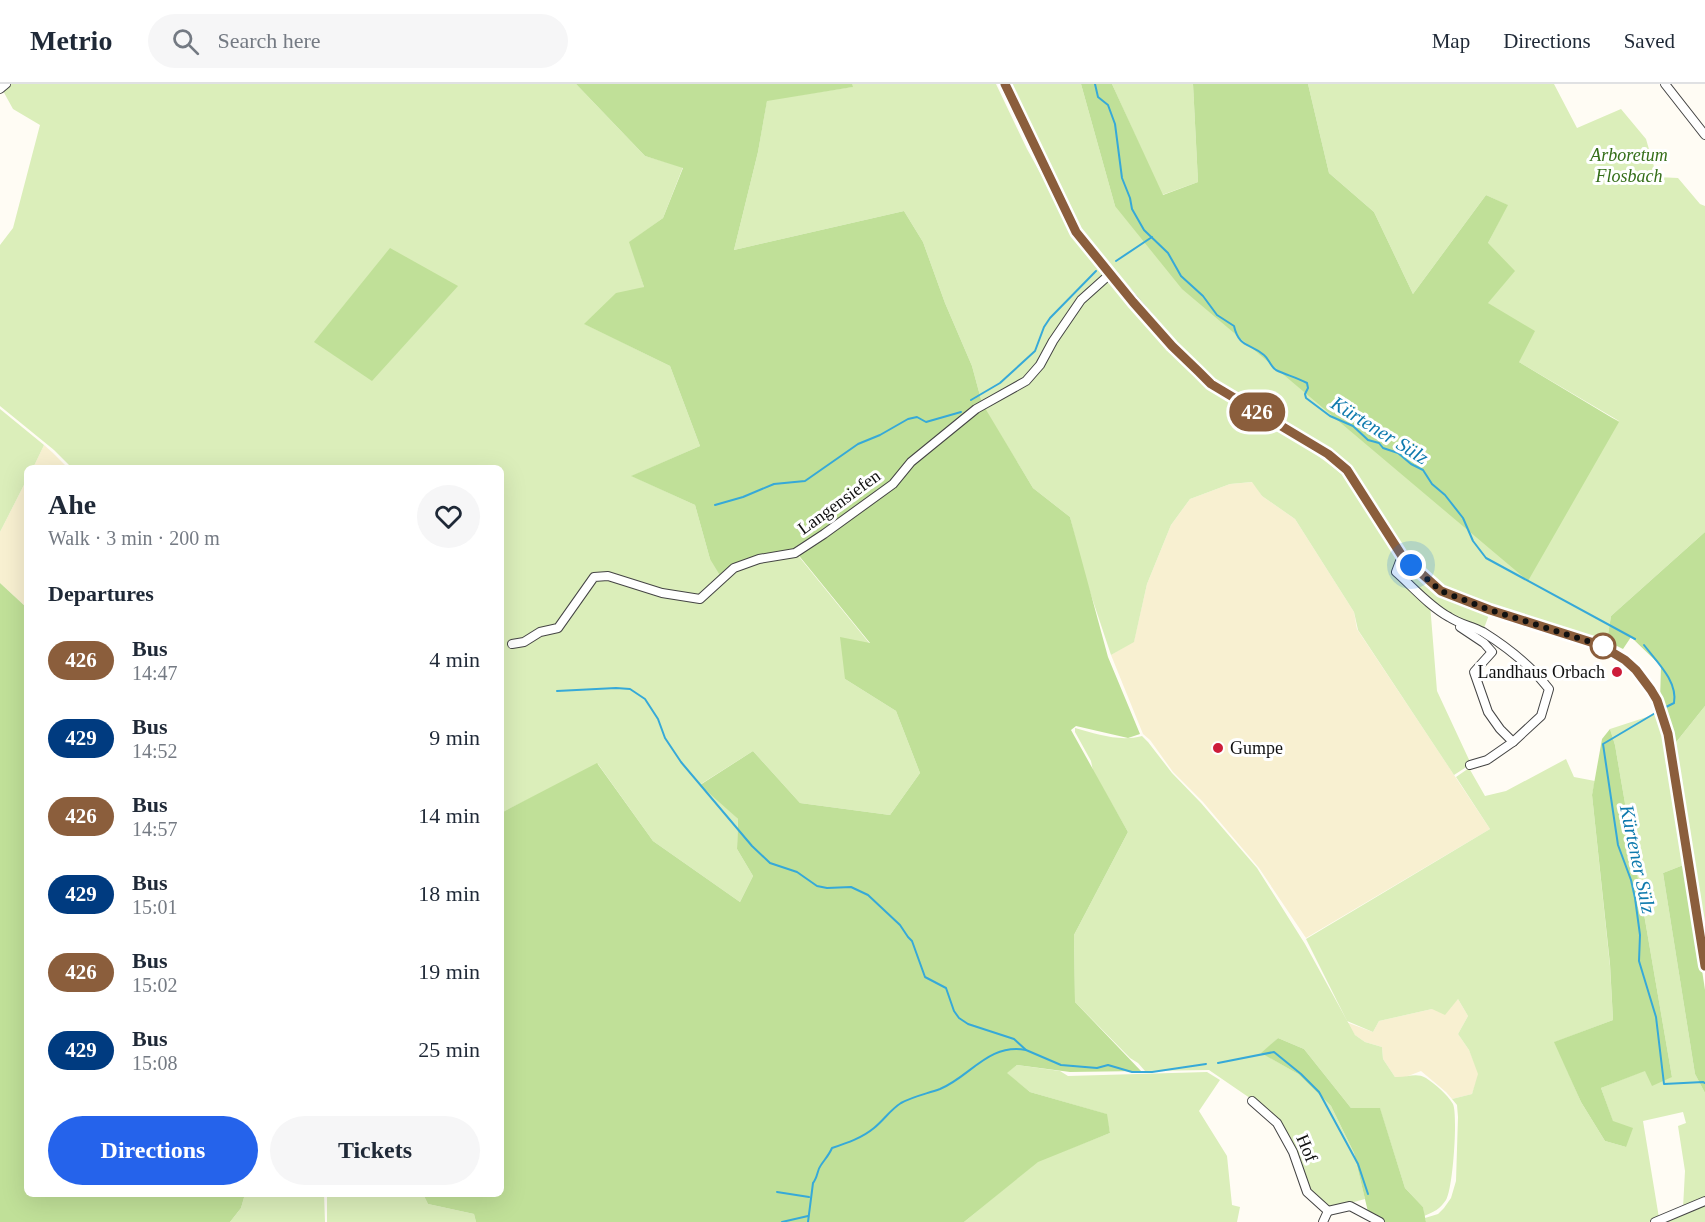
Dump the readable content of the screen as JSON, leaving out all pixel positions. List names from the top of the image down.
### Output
{
  "streets": {
    "street": ["Langensiefen", "Hof"]
  },
  "water": ["Kürtener Sülz"],
  "parks": ["Arboretum Flosbach"],
  "places": ["Landhaus Orbach", "Gumpe"],
  "lines": ["bus line 426"],
  "page": {
    "header": "Metrio",
    "search": "Search here",
    "nav": ["Map", "Directions", "Saved"],
    "on_map": "426",
    "heading": [
      ["Ahe", "Walk · 3 min · 200 m"],
      "Departures"
    ],
    "list": [
      {
        "mark": "426",
        "name": "Bus",
        "note": "14:47",
        "value": "4 min"
      },
      {
        "mark": "429",
        "name": "Bus",
        "note": "14:52",
        "value": "9 min"
      },
      {
        "mark": "426",
        "name": "Bus",
        "note": "14:57",
        "value": "14 min"
      },
      {
        "mark": "429",
        "name": "Bus",
        "note": "15:01",
        "value": "18 min"
      },
      {
        "mark": "426",
        "name": "Bus",
        "note": "15:02",
        "value": "19 min"
      },
      {
        "mark": "429",
        "name": "Bus",
        "note": "15:08",
        "value": "25 min"
      }
    ],
    "buttons": ["Directions", "Tickets"]
  }
}
